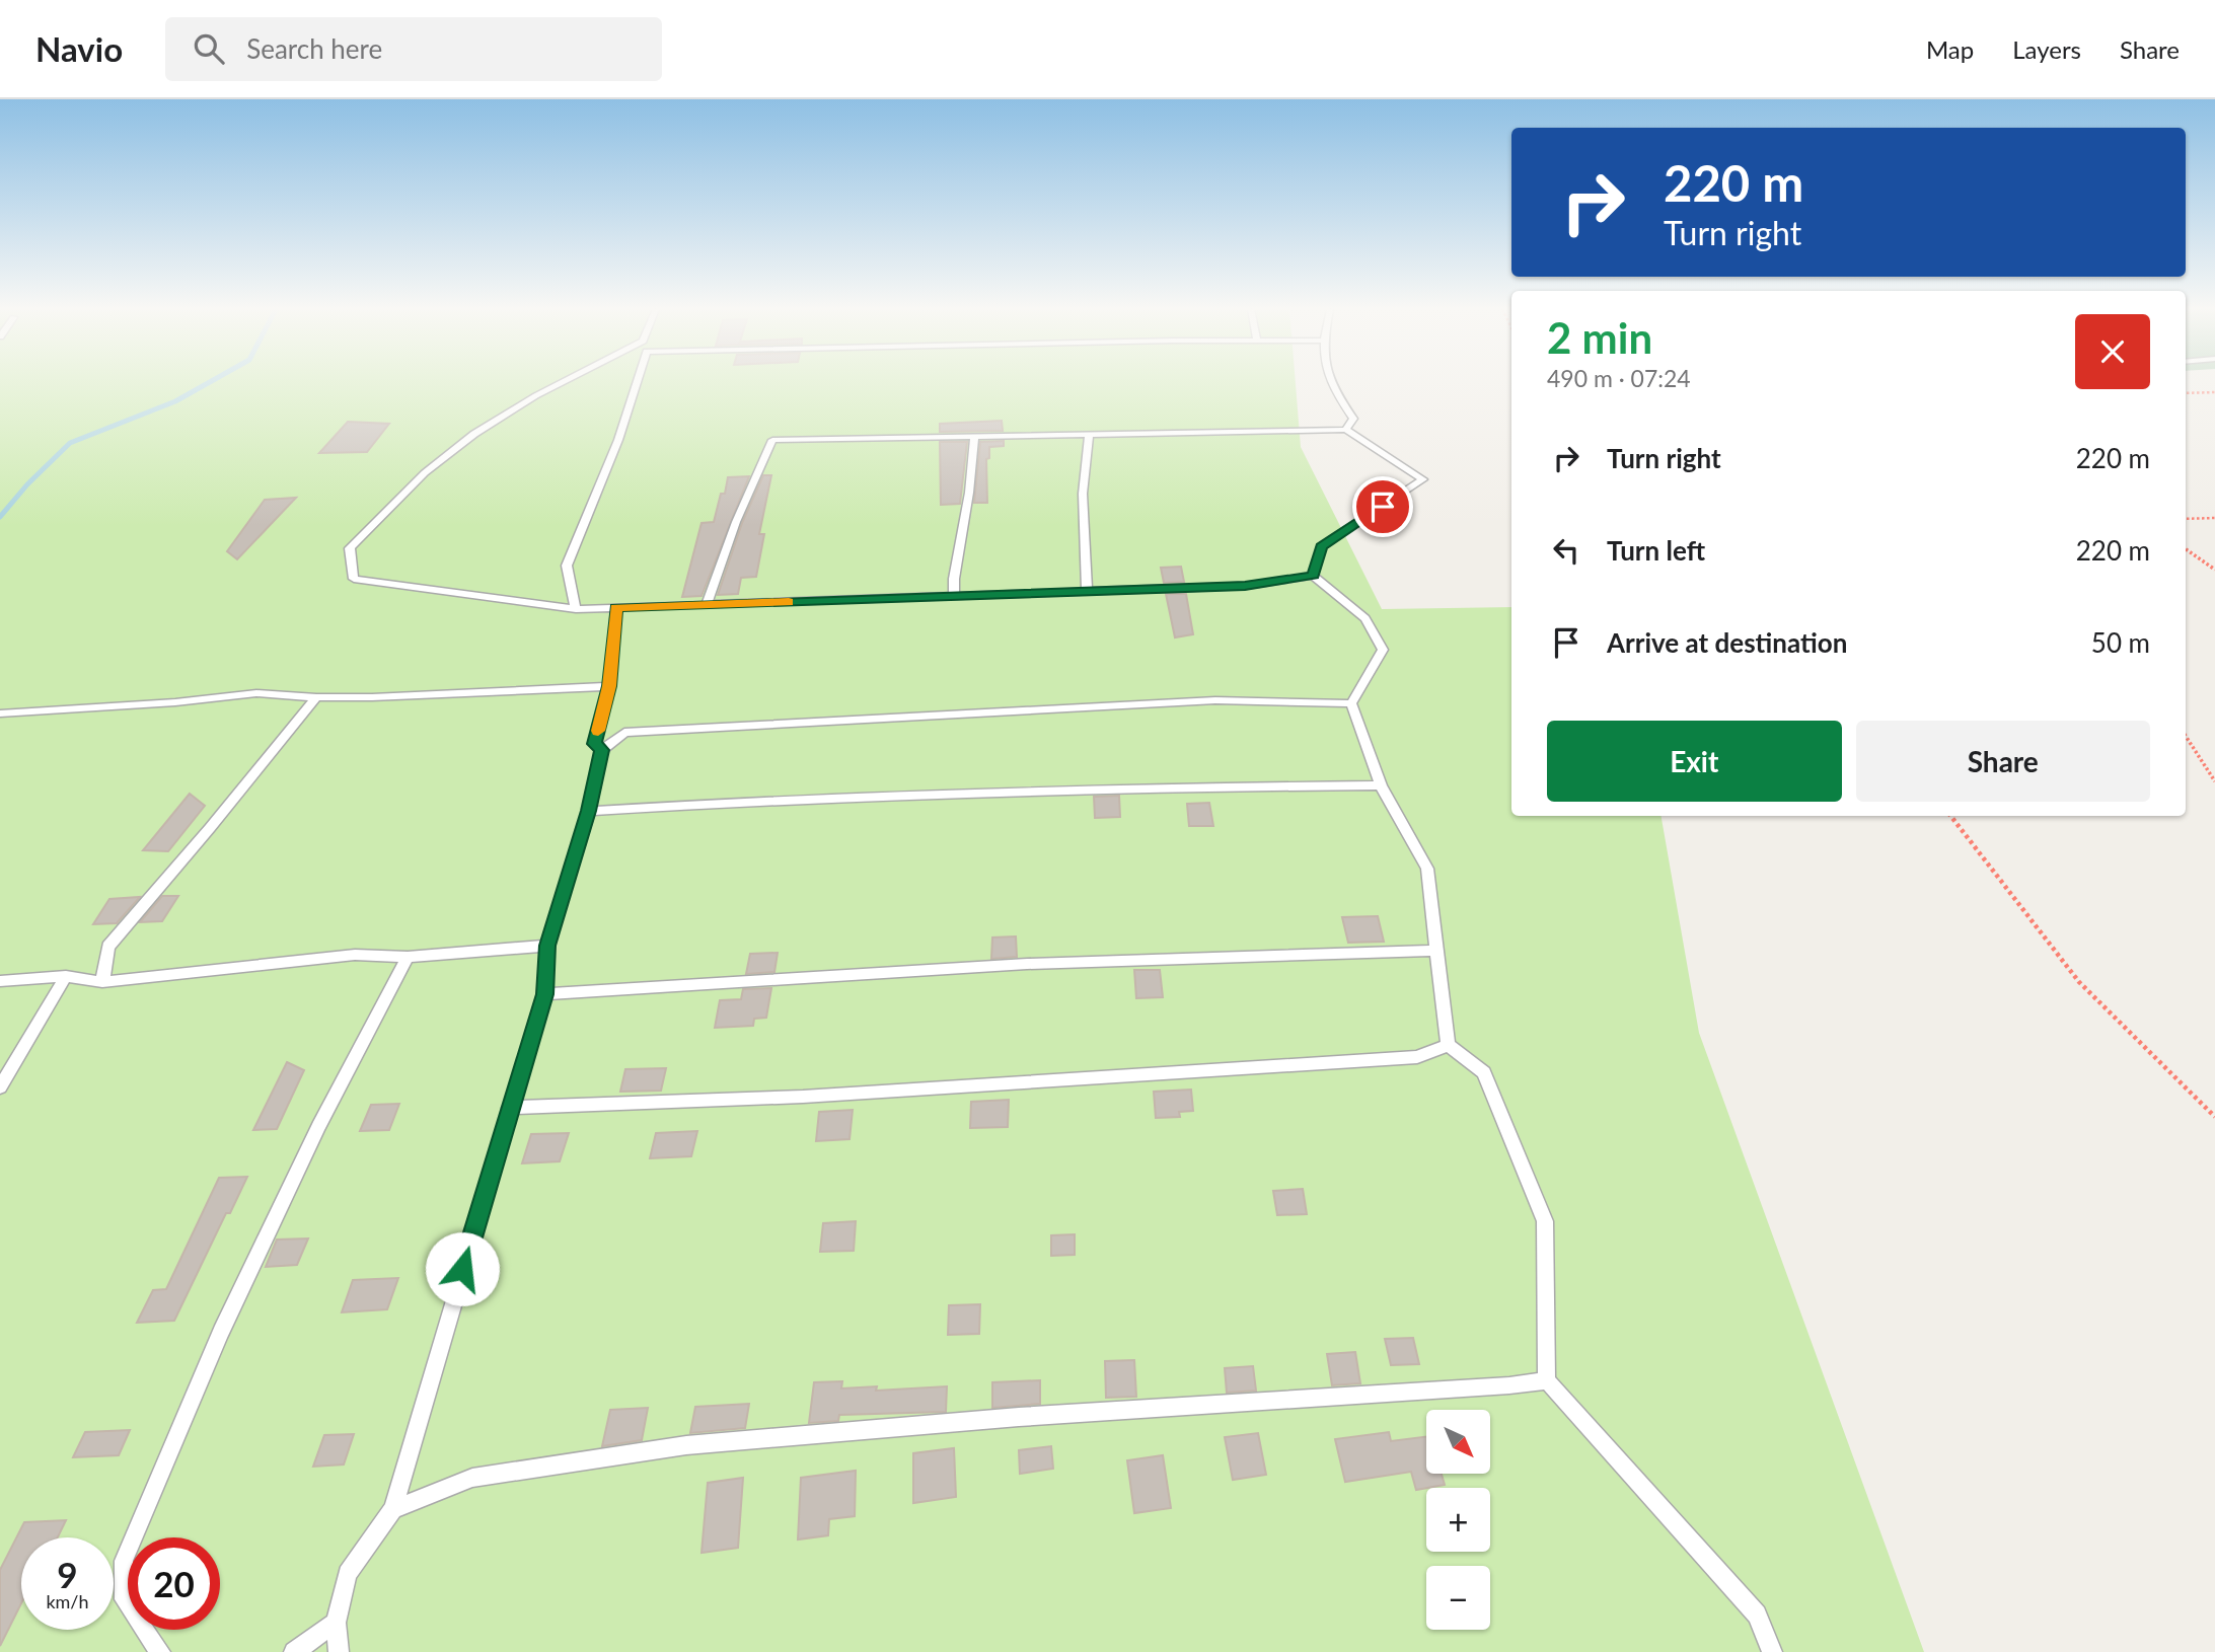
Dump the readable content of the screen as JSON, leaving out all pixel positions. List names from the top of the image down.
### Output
{
  "north": "bottom right",
  "page": {
    "header": "Navio",
    "search": "Search here",
    "nav": ["Map", "Layers", "Share"],
    "turn": ["220 m", "Turn right"],
    "heading": ["2 min", "490 m · 07:24"],
    "list": [
      {
        "name": "Turn right",
        "value": "220 m"
      },
      {
        "name": "Turn left",
        "value": "220 m"
      },
      {
        "name": "Arrive at destination",
        "value": "50 m"
      }
    ],
    "buttons": ["Exit", "Share"],
    "map_buttons": ["+", "−"],
    "speed": "9 km/h",
    "limit": "20"
  }
}
